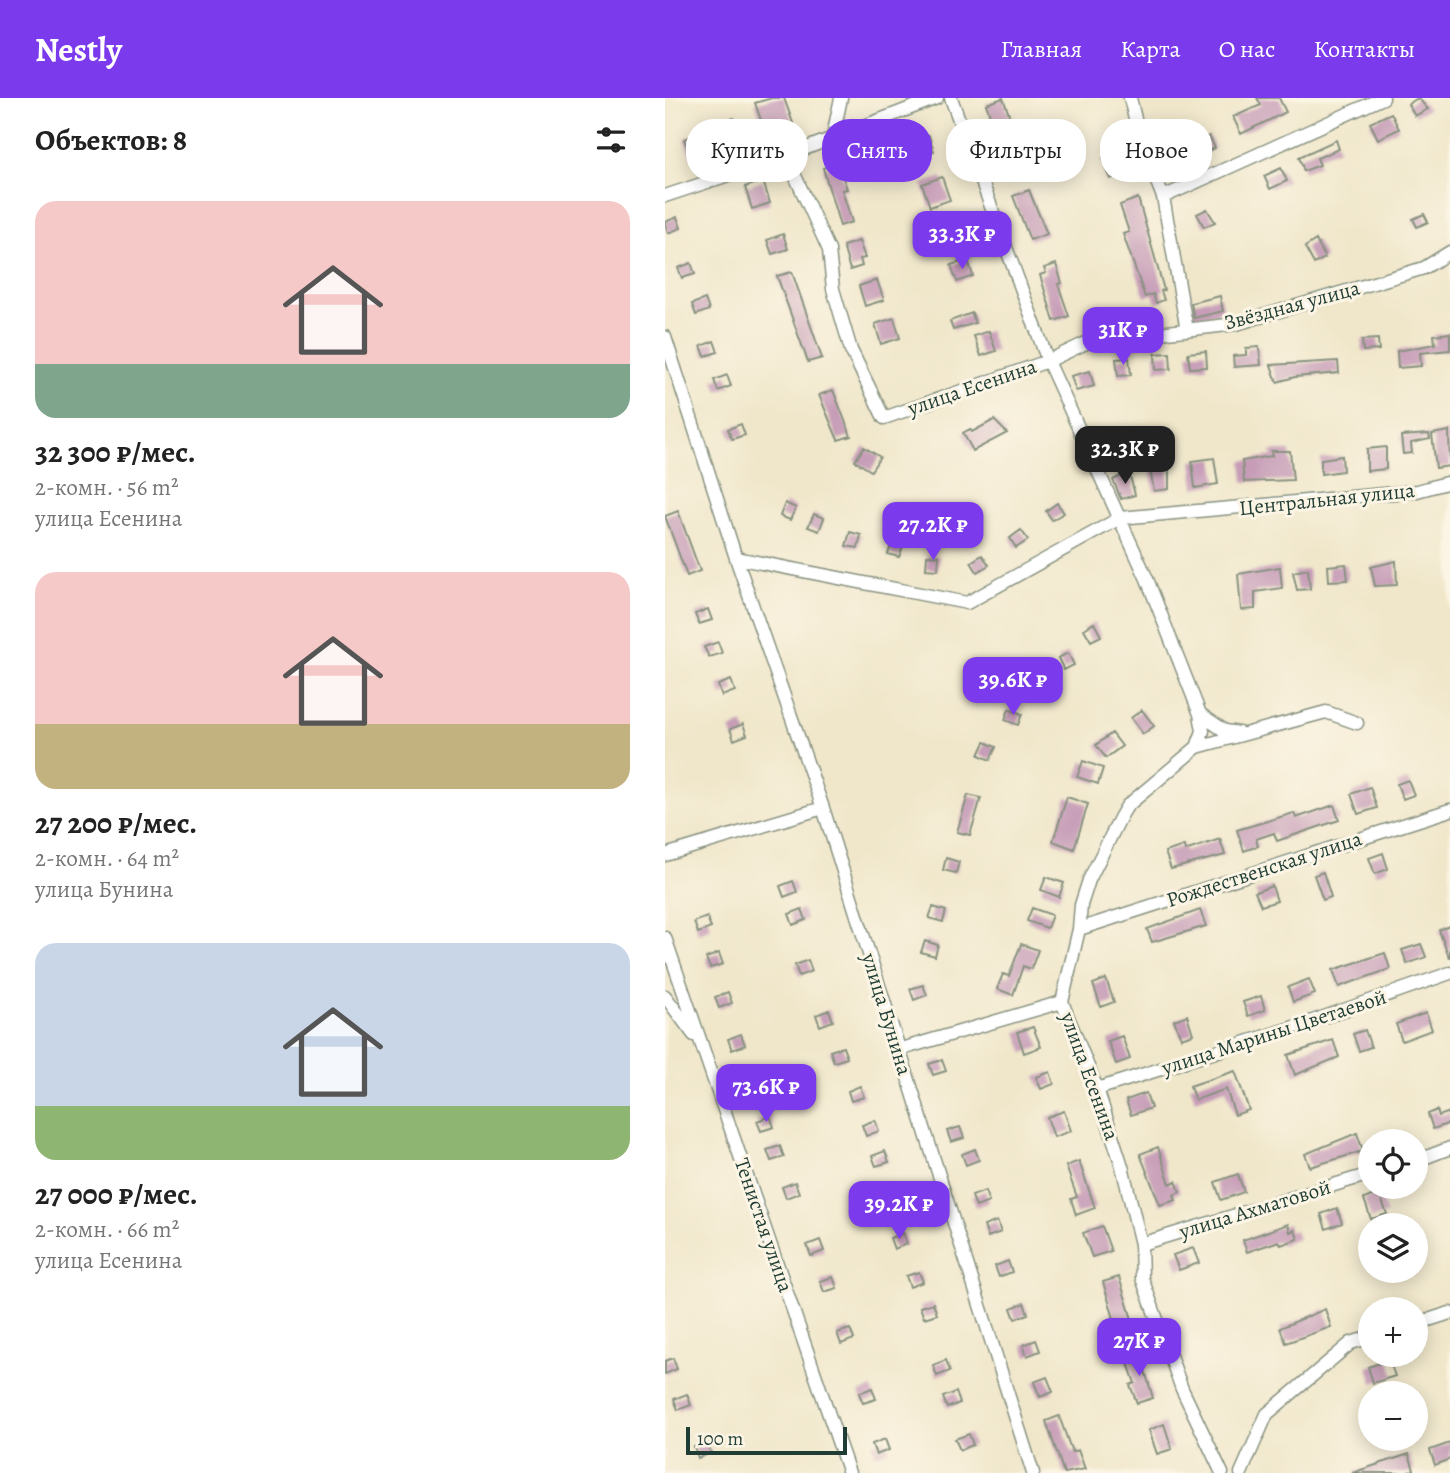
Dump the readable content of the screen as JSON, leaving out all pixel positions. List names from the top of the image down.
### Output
{
  "streets": {
    "street": [
      "Звёздная улица",
      "улица Есенина",
      "Центральная улица",
      "Рождественская улица",
      "улица Бунина",
      "улица Марины Цветаевой",
      "улица Ахматовой",
      "Тенистая улица"
    ]
  },
  "crossings": [
    ["Звёздная улица", "улица Есенина"],
    ["улица Есенина", "Центральная улица"],
    ["улица Есенина", "Рождественская улица"],
    ["улица Есенина", "улица Марины Цветаевой"],
    ["улица Есенина", "улица Ахматовой"]
  ],
  "scale_bar": "100 m",
  "page": {
    "header": "Nestly",
    "nav": [
      "Главная",
      "Карта",
      "О нас",
      "Контакты"
    ],
    "heading": "Объектов: 8",
    "chip": [
      "Купить",
      "Снять",
      "Фильтры",
      "Новое"
    ],
    "list": [
      {
        "name": "32 300 ₽/мес.",
        "note": "2-комн. · 56 m² · улица Есенина"
      },
      {
        "name": "27 200 ₽/мес.",
        "note": "2-комн. · 64 m² · улица Бунина"
      },
      {
        "name": "27 000 ₽/мес.",
        "note": "2-комн. · 66 m² · улица Есенина"
      }
    ],
    "price": [
      "33.3K ₽",
      "31K ₽",
      "32.3K ₽",
      "27.2K ₽",
      "39.6K ₽",
      "73.6K ₽",
      "39.2K ₽",
      "27K ₽"
    ],
    "map_buttons": ["+", "−"],
    "scale": "100 m"
  }
}
